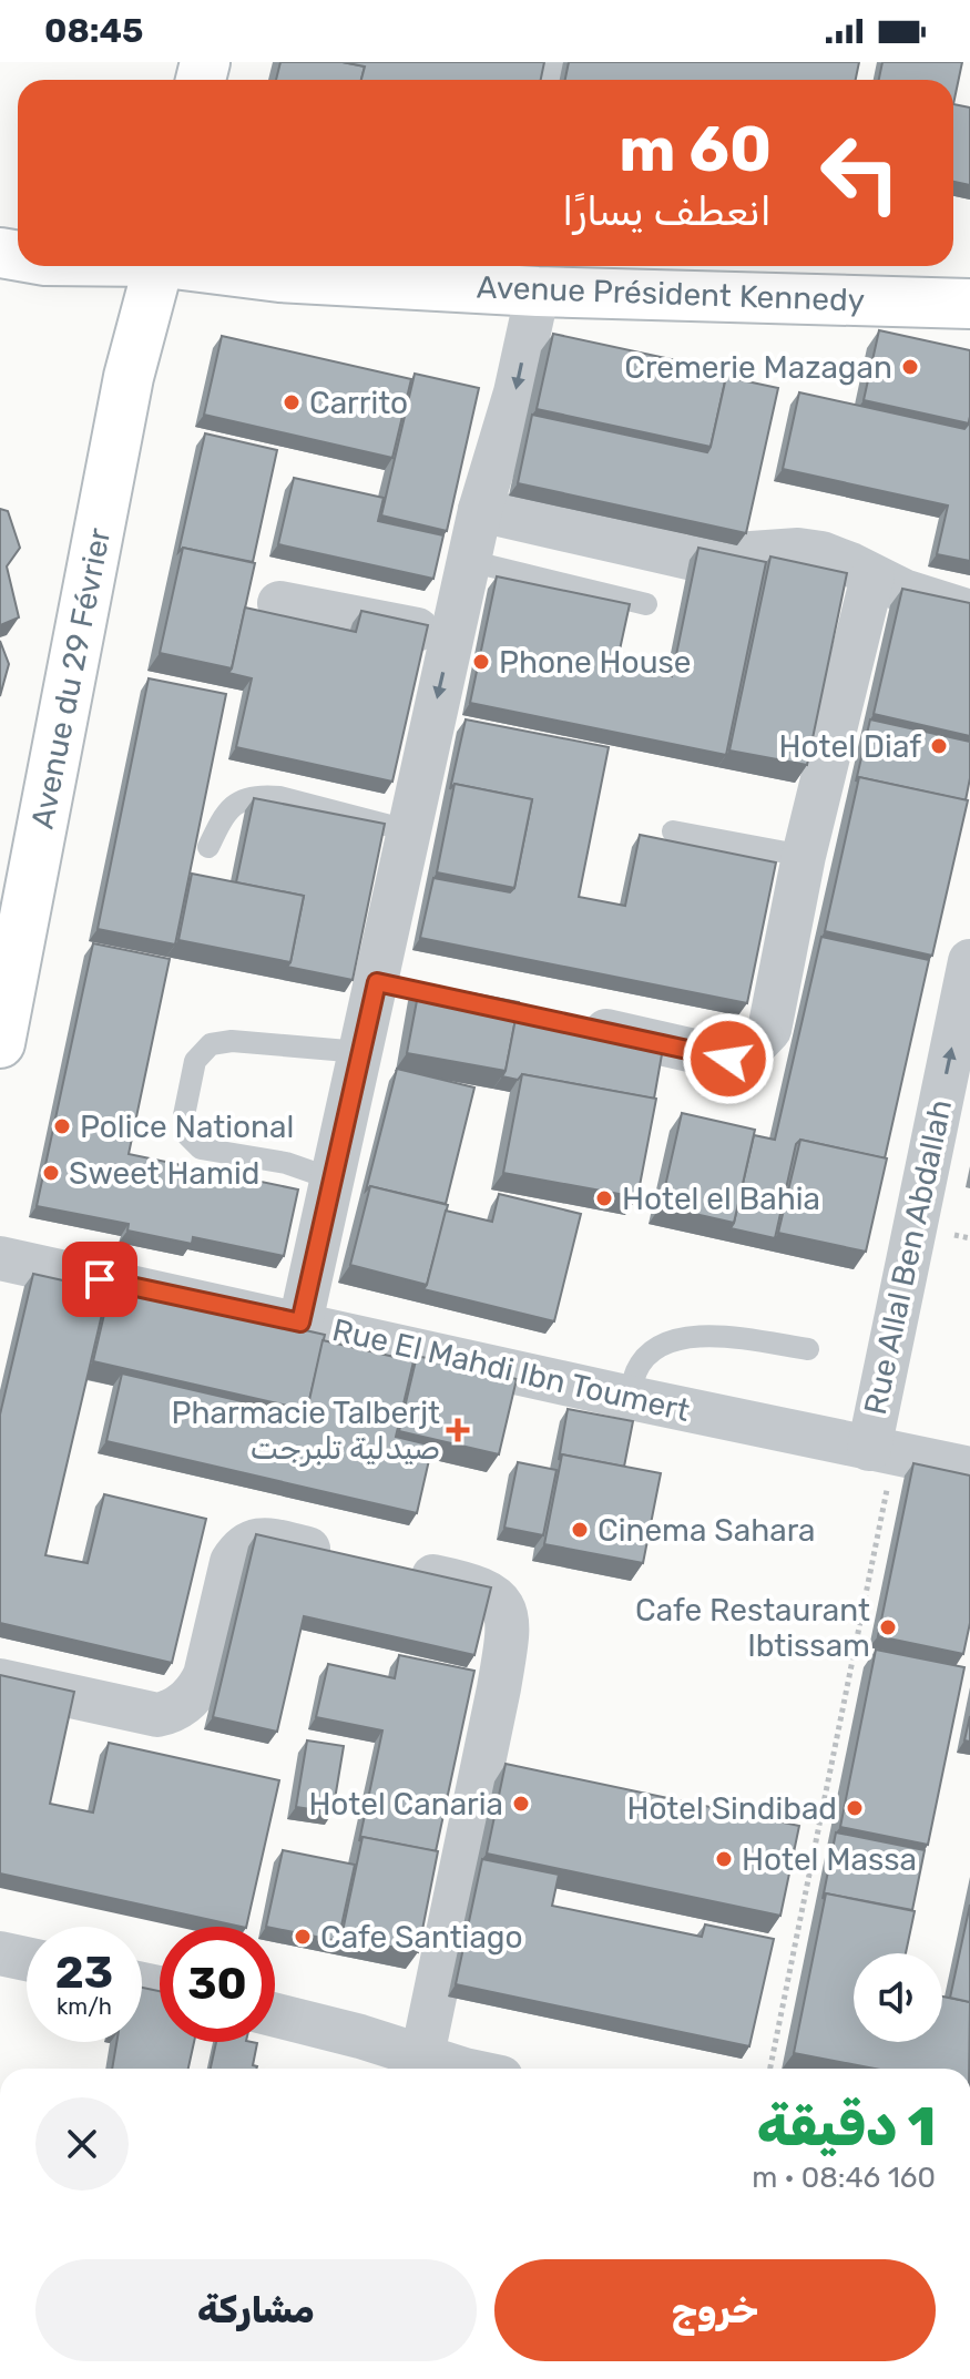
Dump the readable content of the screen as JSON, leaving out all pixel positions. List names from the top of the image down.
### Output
{
  "streets": {
    "street": [
      "Avenue Président Kennedy",
      "Avenue du 29 Février",
      "Rue Allal Ben Abdallah",
      "Rue El Mahdi Ibn Toumert"
    ]
  },
  "crossings": [
    ["Rue Allal Ben Abdallah", "Rue El Mahdi Ibn Toumert"]
  ],
  "one_way": ["Rue Allal Ben Abdallah"],
  "places": {
    "other": [
      "Cremerie Mazagan",
      "Carrito",
      "Phone House",
      "Hotel Diaf",
      "Police National",
      "Sweet Hamid",
      "Hotel el Bahia",
      "Cinema Sahara",
      "Cafe Restaurant Ibtissam",
      "Hotel Canaria",
      "Hotel Sindibad",
      "Hotel Massa",
      "Cafe Santiago"
    ],
    "health": ["Pharmacie Talberjt صيدلية تلبرجت"]
  },
  "page": {
    "status": "08:45",
    "turn": ["60 m", "انعطف يسارًا"],
    "speed": "23 km/h",
    "limit": "30",
    "heading": ["1 دقيقة", "160 m · 08:46"],
    "buttons": ["خروج", "مشاركة"]
  }
}
